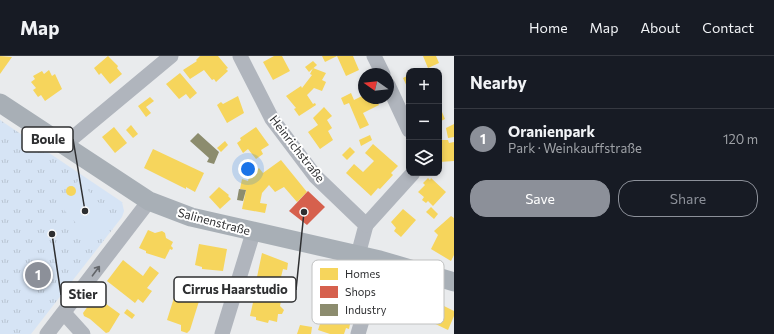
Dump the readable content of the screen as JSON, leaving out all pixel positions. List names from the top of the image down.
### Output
{
  "streets": {
    "main road": ["Salinenstraße"],
    "street": ["Heinrichstraße"]
  },
  "places": ["Boule", "Cirrus Haarstudio", "Stier"],
  "legend": ["Homes", "Shops", "Industry"],
  "north": "left",
  "page": {
    "header": "Map",
    "nav": [
      "Home",
      "Map",
      "About",
      "Contact"
    ],
    "heading": "Nearby",
    "map_buttons": ["+", "−"],
    "list": [
      {
        "mark": "1",
        "name": "Oranienpark",
        "note": "Park · Weinkauffstraße",
        "value": "120 m"
      }
    ],
    "buttons": ["Save", "Share"],
    "pins": "1"
  }
}
